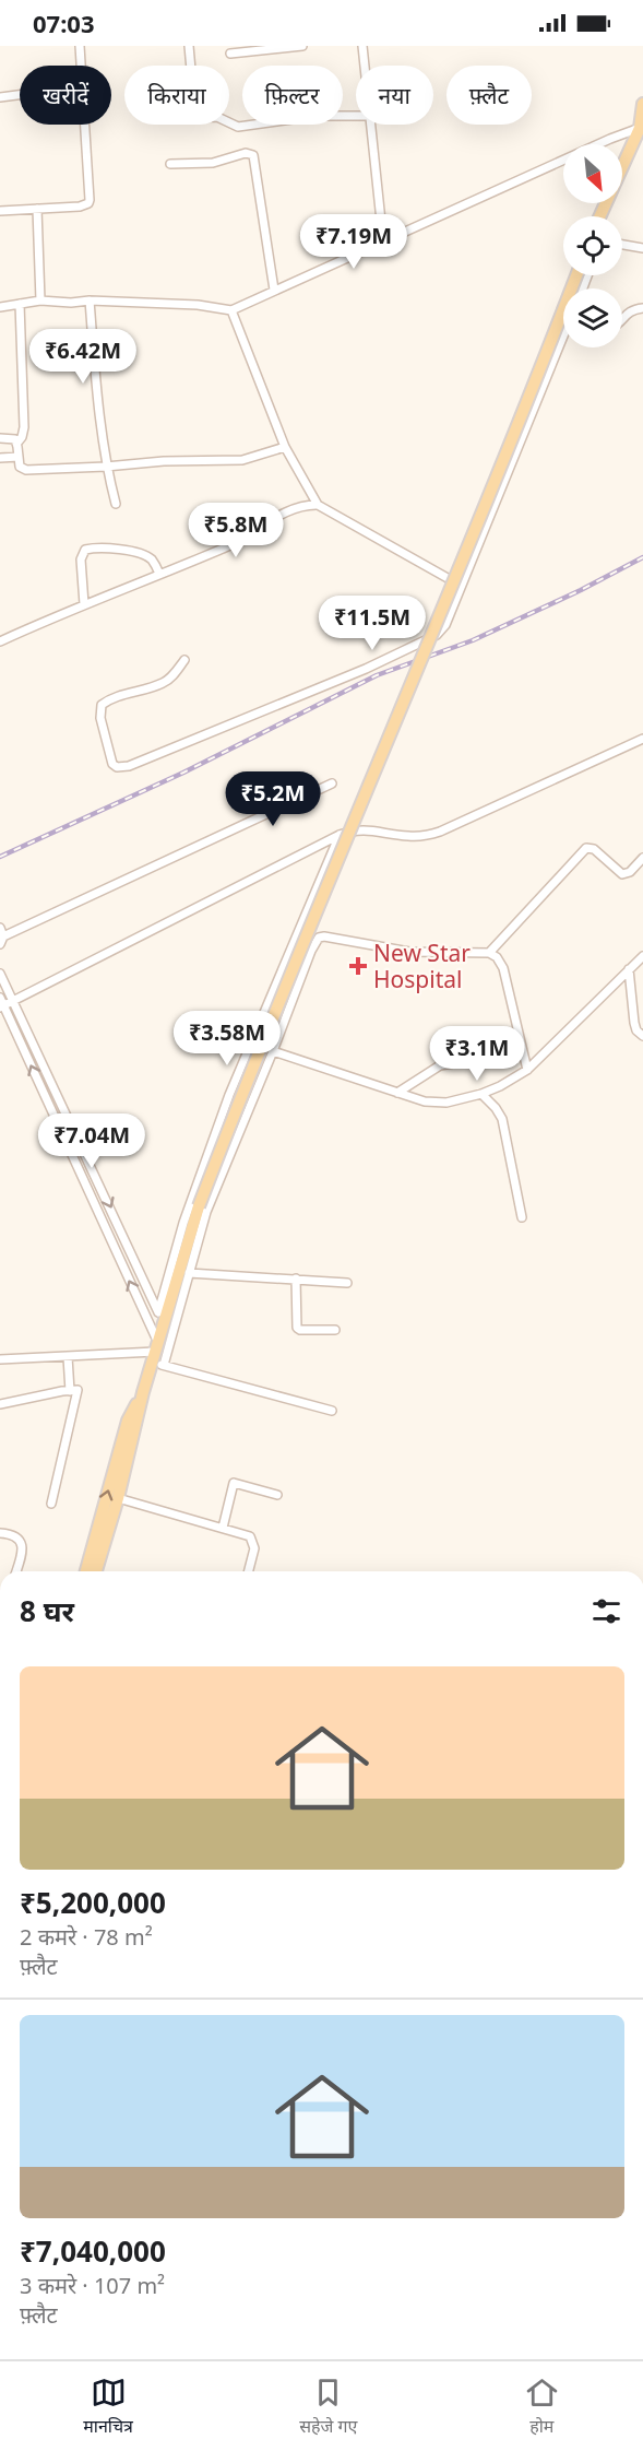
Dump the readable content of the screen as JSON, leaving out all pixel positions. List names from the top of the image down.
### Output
{
  "places": {
    "health": ["New Star Hospital"]
  },
  "north": "bottom right",
  "page": {
    "status": "07:03",
    "chip": [
      "खरीदें",
      "किराया",
      "फ़िल्टर",
      "नया",
      "फ़्लैट"
    ],
    "price": [
      "₹7.19M",
      "₹6.42M",
      "₹5.8M",
      "₹11.5M",
      "₹5.2M",
      "₹3.58M",
      "₹3.1M",
      "₹7.04M"
    ],
    "heading": "8 घर",
    "list": [
      {
        "name": "₹5,200,000",
        "note": "2 कमरे · 78 m² · फ़्लैट"
      },
      {
        "name": "₹7,040,000",
        "note": "3 कमरे · 107 m² · फ़्लैट"
      }
    ],
    "tabs": ["मानचित्र", "सहेजे गए", "होम"]
  }
}
